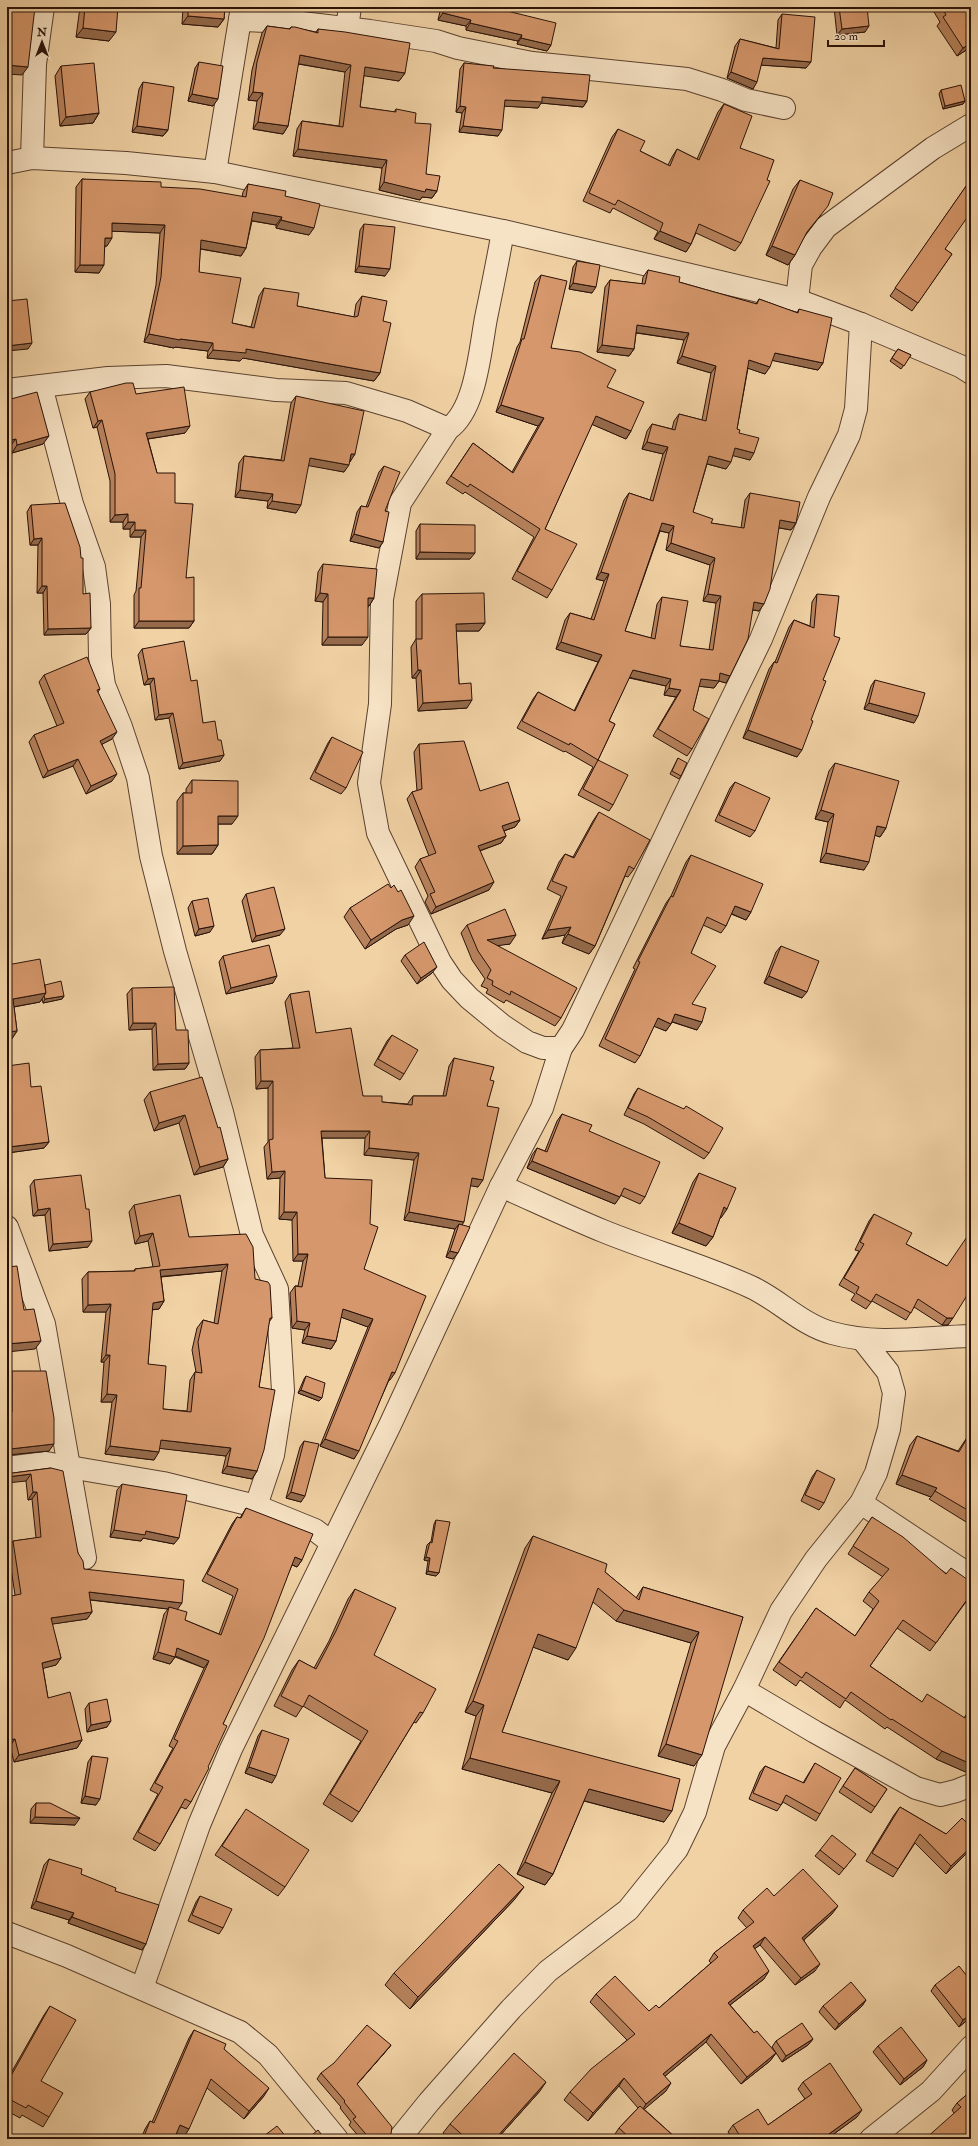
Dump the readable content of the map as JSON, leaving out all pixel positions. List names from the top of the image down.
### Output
{
  "scale_bar": "20 m",
  "north": "top"
}
